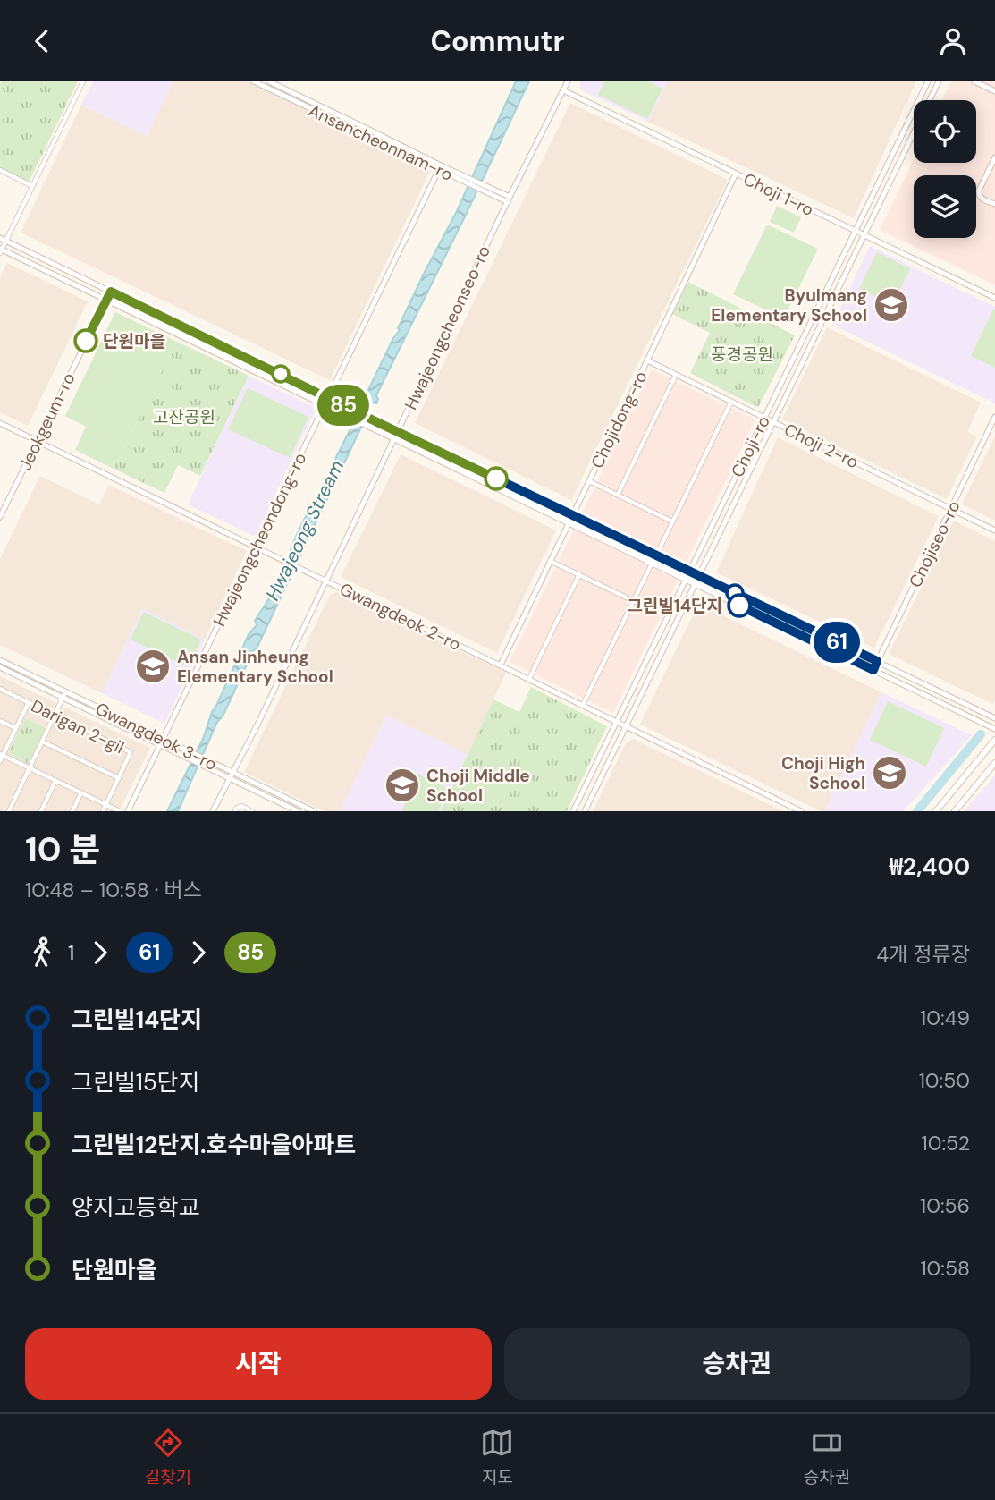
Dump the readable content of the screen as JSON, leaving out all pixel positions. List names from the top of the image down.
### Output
{
  "streets": {
    "street": [
      "Ansancheonnam-ro",
      "Choji 1-ro",
      "Hwajeongcheonseo-ro",
      "Chojidong-ro",
      "Jeokgeum-ro",
      "Choji 2-ro",
      "Choji-ro",
      "Hwajeongcheondong-ro",
      "Chojiseo-ro",
      "Gwangdeok 2-ro",
      "Darigan 2-gil",
      "Gwangdeok 3-ro"
    ]
  },
  "crossings": [
    ["Ansancheonnam-ro", "Hwajeongcheonseo-ro"],
    ["Ansancheonnam-ro", "Hwajeongcheondong-ro"],
    ["Choji 1-ro", "Hwajeongcheonseo-ro"],
    ["Choji 1-ro", "Chojidong-ro"],
    ["Choji 1-ro", "Choji-ro"],
    ["Hwajeongcheonseo-ro", "Gwangdeok 2-ro"],
    ["Hwajeongcheonseo-ro", "Gwangdeok 3-ro"],
    ["Chojidong-ro", "Choji 2-ro"],
    ["Chojidong-ro", "Gwangdeok 2-ro"],
    ["Jeokgeum-ro", "Gwangdeok 2-ro"],
    ["Choji 2-ro", "Choji-ro"],
    ["Choji 2-ro", "Chojiseo-ro"],
    ["Choji-ro", "Gwangdeok 2-ro"],
    ["Hwajeongcheondong-ro", "Gwangdeok 2-ro"],
    ["Hwajeongcheondong-ro", "Gwangdeok 3-ro"]
  ],
  "water": ["Hwajeong Stream"],
  "parks": ["풍경공원", "고잔공원"],
  "places": {
    "school or university": [
      "Byulmang Elementary School",
      "Ansan Jinheung Elementary School",
      "Choji High School",
      "Choji Middle School"
    ],
    "other": ["단원마을", "그린빌14단지"]
  },
  "lines": ["bus line 85", "bus line 61"],
  "page": {
    "header": "Commutr",
    "on_map": ["61", "85"],
    "heading": ["10 분", "10:48 – 10:58 · 버스", "₩2,400"],
    "legs": [
      "1",
      "61",
      "85",
      "4개 정류장"
    ],
    "list": [
      {
        "name": "그린빌14단지",
        "value": "10:49"
      },
      {
        "name": "그린빌15단지",
        "value": "10:50"
      },
      {
        "name": "그린빌12단지.호수마을아파트",
        "value": "10:52"
      },
      {
        "name": "양지고등학교",
        "value": "10:56"
      },
      {
        "name": "단원마을",
        "value": "10:58"
      }
    ],
    "buttons": ["시작", "승차권"],
    "tabs": ["길찾기", "지도", "승차권"]
  }
}
